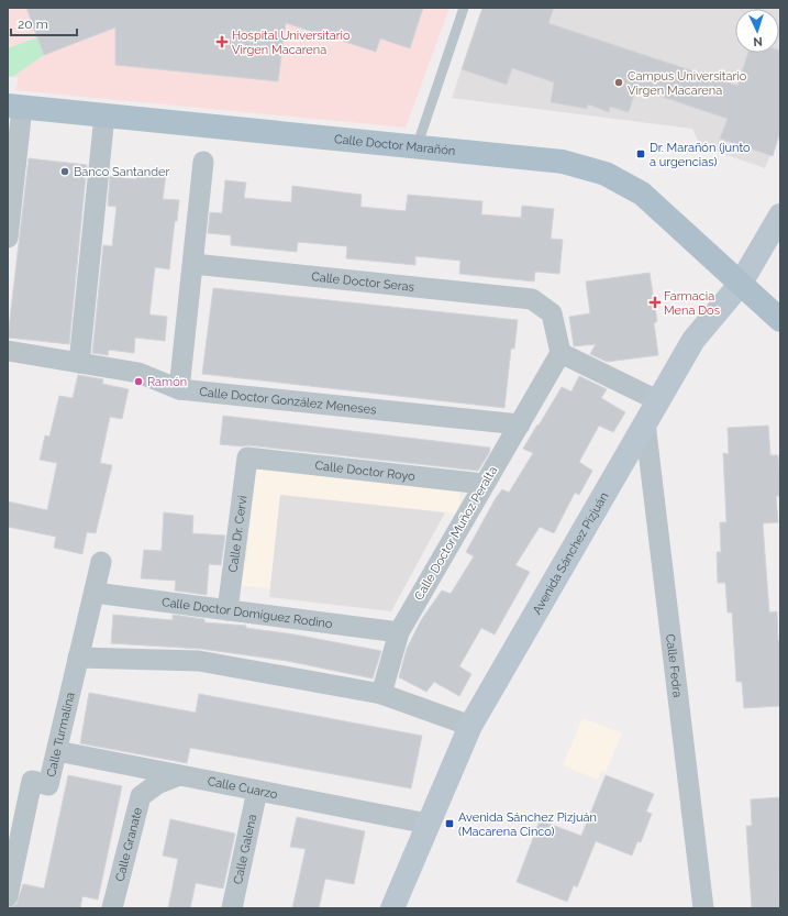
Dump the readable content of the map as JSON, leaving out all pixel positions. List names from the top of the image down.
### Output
{
  "streets": {
    "main road": ["Calle Doctor Marañón"],
    "street": [
      "Calle Doctor Seras",
      "Calle Doctor González Meneses",
      "Calle Doctor Royo",
      "Calle Doctor Muñoz Peralta",
      "Calle Dr. Cervi",
      "Avenida Sánchez Pizjuán",
      "Calle Doctor Domíguez Rodino",
      "Calle Fedra",
      "Calle Turmalina",
      "Calle Cuarzo",
      "Calle Granate",
      "Calle Galena"
    ]
  },
  "crossings": [
    ["Calle Doctor Marañón", "Avenida Sánchez Pizjuán"],
    ["Calle Doctor Seras", "Calle Doctor Muñoz Peralta"],
    ["Calle Doctor González Meneses", "Calle Doctor Muñoz Peralta"],
    ["Calle Doctor Royo", "Calle Doctor Muñoz Peralta"],
    ["Calle Doctor Royo", "Calle Dr. Cervi"],
    ["Calle Doctor Muñoz Peralta", "Calle Doctor Domíguez Rodino"],
    ["Calle Dr. Cervi", "Calle Doctor Domíguez Rodino"],
    ["Avenida Sánchez Pizjuán", "Calle Fedra"],
    ["Avenida Sánchez Pizjuán", "Calle Cuarzo"],
    ["Calle Doctor Domíguez Rodino", "Calle Turmalina"],
    ["Calle Turmalina", "Calle Cuarzo"],
    ["Calle Cuarzo", "Calle Granate"],
    ["Calle Cuarzo", "Calle Galena"]
  ],
  "places": {
    "health": ["Hospital Universitario Virgen Macarena", "Farmacia Mena Dos"],
    "other": ["Campus Universitario Virgen Macarena", "Banco Santander", "Ramón"],
    "transit": ["Dr. Marañón (junto a urgencias)", "Avenida Sánchez Pizjuán (Macarena Cinco)"]
  },
  "scale_bar": "20 m",
  "north": "bottom"
}
